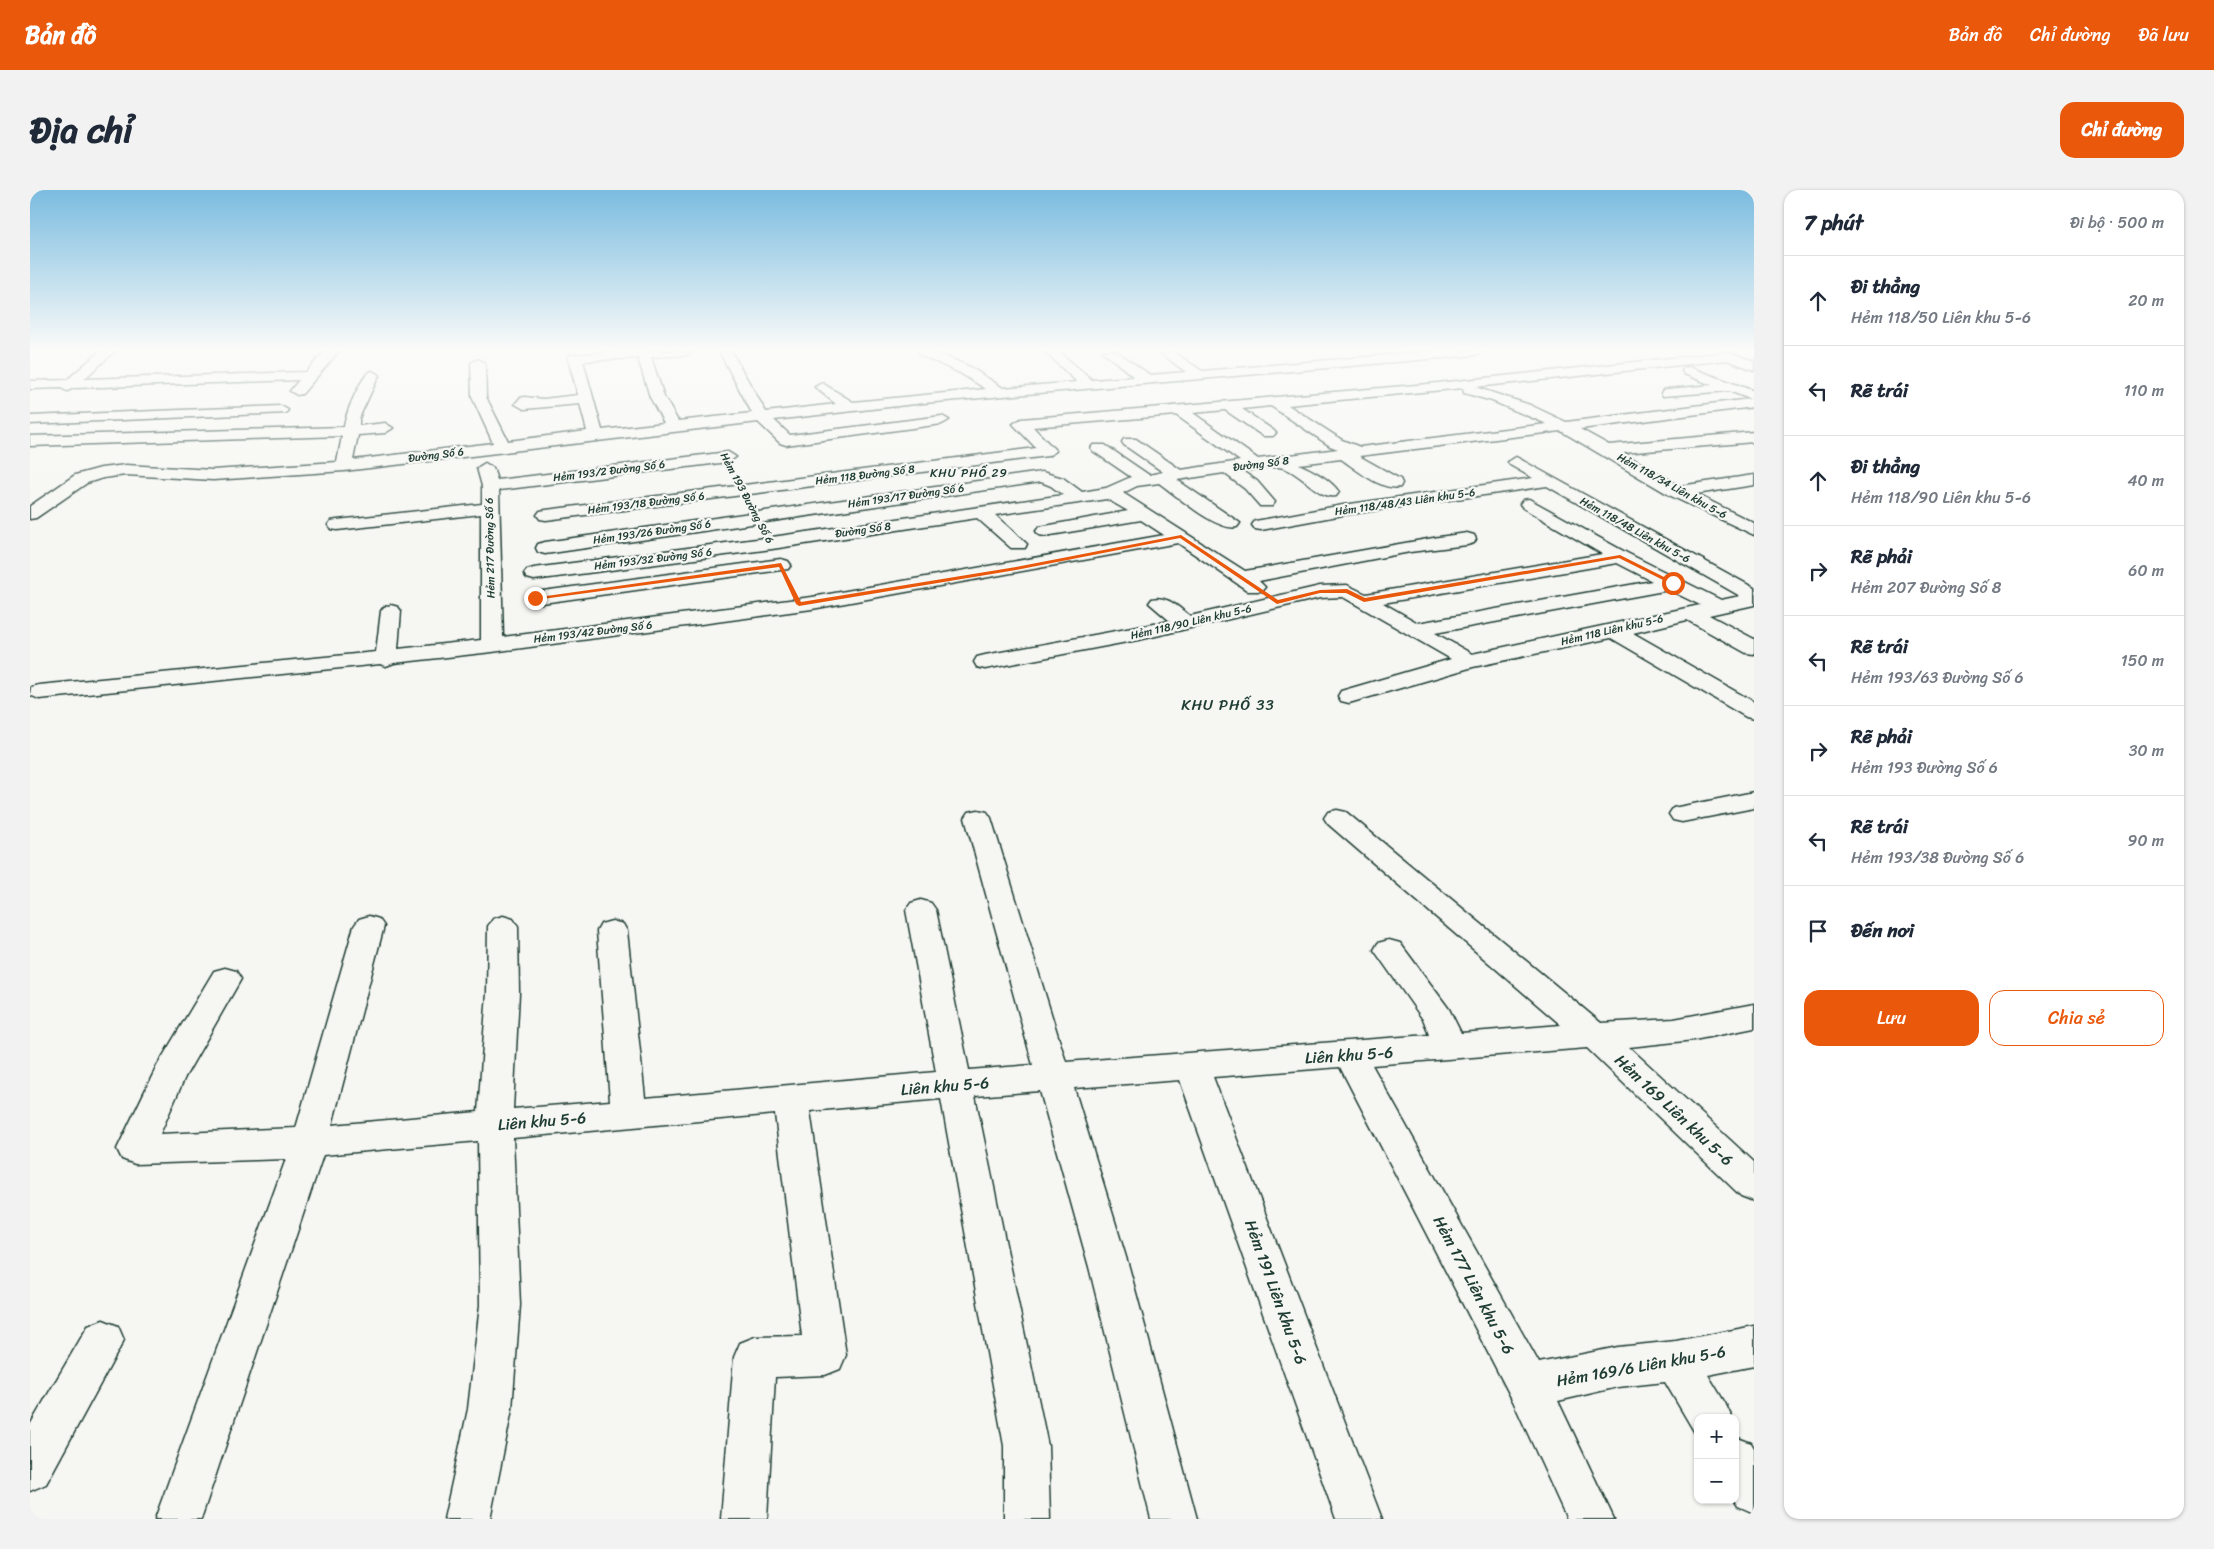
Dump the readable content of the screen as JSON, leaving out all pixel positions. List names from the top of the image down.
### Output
{
  "streets": {
    "street": [
      "Đường Số 6",
      "Đường Số 8",
      "Hẻm 193/2 Đường Số 6",
      "Hẻm 118 Đường Số 8",
      "Hẻm 118/34 Liên khu 5-6",
      "Hẻm 193/17 Đường Số 6",
      "Hẻm 193 Đường Số 6",
      "Hẻm 118/48/43 Liên khu 5-6",
      "Hẻm 193/18 Đường Số 6",
      "Hẻm 118/48 Liên khu 5-6",
      "Hẻm 193/26 Đường Số 6",
      "Hẻm 217 Đường Số 6",
      "Hẻm 193/32 Đường Số 6",
      "Hẻm 118/90 Liên khu 5-6",
      "Hẻm 118 Liên khu 5-6",
      "Hẻm 193/42 Đường Số 6",
      "Liên khu 5-6",
      "Hẻm 169 Liên khu 5-6",
      "Hẻm 177 Liên khu 5-6",
      "Hẻm 191 Liên khu 5-6",
      "Hẻm 169/6 Liên khu 5-6"
    ]
  },
  "crossings": [
    ["Đường Số 6", "Hẻm 193/2 Đường Số 6"],
    ["Đường Số 6", "Hẻm 193 Đường Số 6"],
    ["Đường Số 6", "Hẻm 217 Đường Số 6"],
    ["Đường Số 8", "Hẻm 118/34 Liên khu 5-6"],
    ["Đường Số 8", "Hẻm 193/17 Đường Số 6"],
    ["Đường Số 8", "Hẻm 193 Đường Số 6"],
    ["Đường Số 8", "Hẻm 193/32 Đường Số 6"],
    ["Hẻm 193/2 Đường Số 6", "Hẻm 193 Đường Số 6"],
    ["Hẻm 193/2 Đường Số 6", "Hẻm 217 Đường Số 6"],
    ["Hẻm 118 Đường Số 8", "Hẻm 193 Đường Số 6"],
    ["Hẻm 118 Đường Số 8", "Hẻm 193/18 Đường Số 6"],
    ["Hẻm 193/17 Đường Số 6", "Hẻm 193 Đường Số 6"],
    ["Hẻm 193/17 Đường Số 6", "Hẻm 193/26 Đường Số 6"],
    ["Hẻm 193 Đường Số 6", "Hẻm 193/18 Đường Số 6"],
    ["Hẻm 193 Đường Số 6", "Hẻm 193/26 Đường Số 6"],
    ["Hẻm 193 Đường Số 6", "Hẻm 193/32 Đường Số 6"],
    ["Hẻm 193 Đường Số 6", "Hẻm 193/42 Đường Số 6"],
    ["Hẻm 118/48/43 Liên khu 5-6", "Hẻm 118/48 Liên khu 5-6"],
    ["Hẻm 118/48 Liên khu 5-6", "Hẻm 118 Liên khu 5-6"],
    ["Hẻm 217 Đường Số 6", "Hẻm 193/42 Đường Số 6"],
    ["Hẻm 118/90 Liên khu 5-6", "Hẻm 118 Liên khu 5-6"],
    ["Liên khu 5-6", "Hẻm 169 Liên khu 5-6"],
    ["Liên khu 5-6", "Hẻm 177 Liên khu 5-6"],
    ["Liên khu 5-6", "Hẻm 191 Liên khu 5-6"],
    ["Hẻm 177 Liên khu 5-6", "Hẻm 169/6 Liên khu 5-6"]
  ],
  "districts": ["KHU PHỐ 29", "KHU PHỐ 33"],
  "page": {
    "header": "Bản đồ",
    "nav": ["Bản đồ", "Chỉ đường", "Đã lưu"],
    "title": "Địa chỉ",
    "buttons": [
      "Chỉ đường",
      ["Lưu", "Chia sẻ"]
    ],
    "heading": ["7 phút", "Đi bộ · 500 m"],
    "list": [
      ["Đi thẳng", "Hẻm 118/50 Liên khu 5-6", "20 m"],
      ["Rẽ trái", "110 m"],
      ["Đi thẳng", "Hẻm 118/90 Liên khu 5-6", "40 m"],
      ["Rẽ phải", "Hẻm 207 Đường Số 8", "60 m"],
      ["Rẽ trái", "Hẻm 193/63 Đường Số 6", "150 m"],
      ["Rẽ phải", "Hẻm 193 Đường Số 6", "30 m"],
      ["Rẽ trái", "Hẻm 193/38 Đường Số 6", "90 m"],
      "Đến nơi"
    ],
    "map_buttons": ["+", "−"]
  }
}
